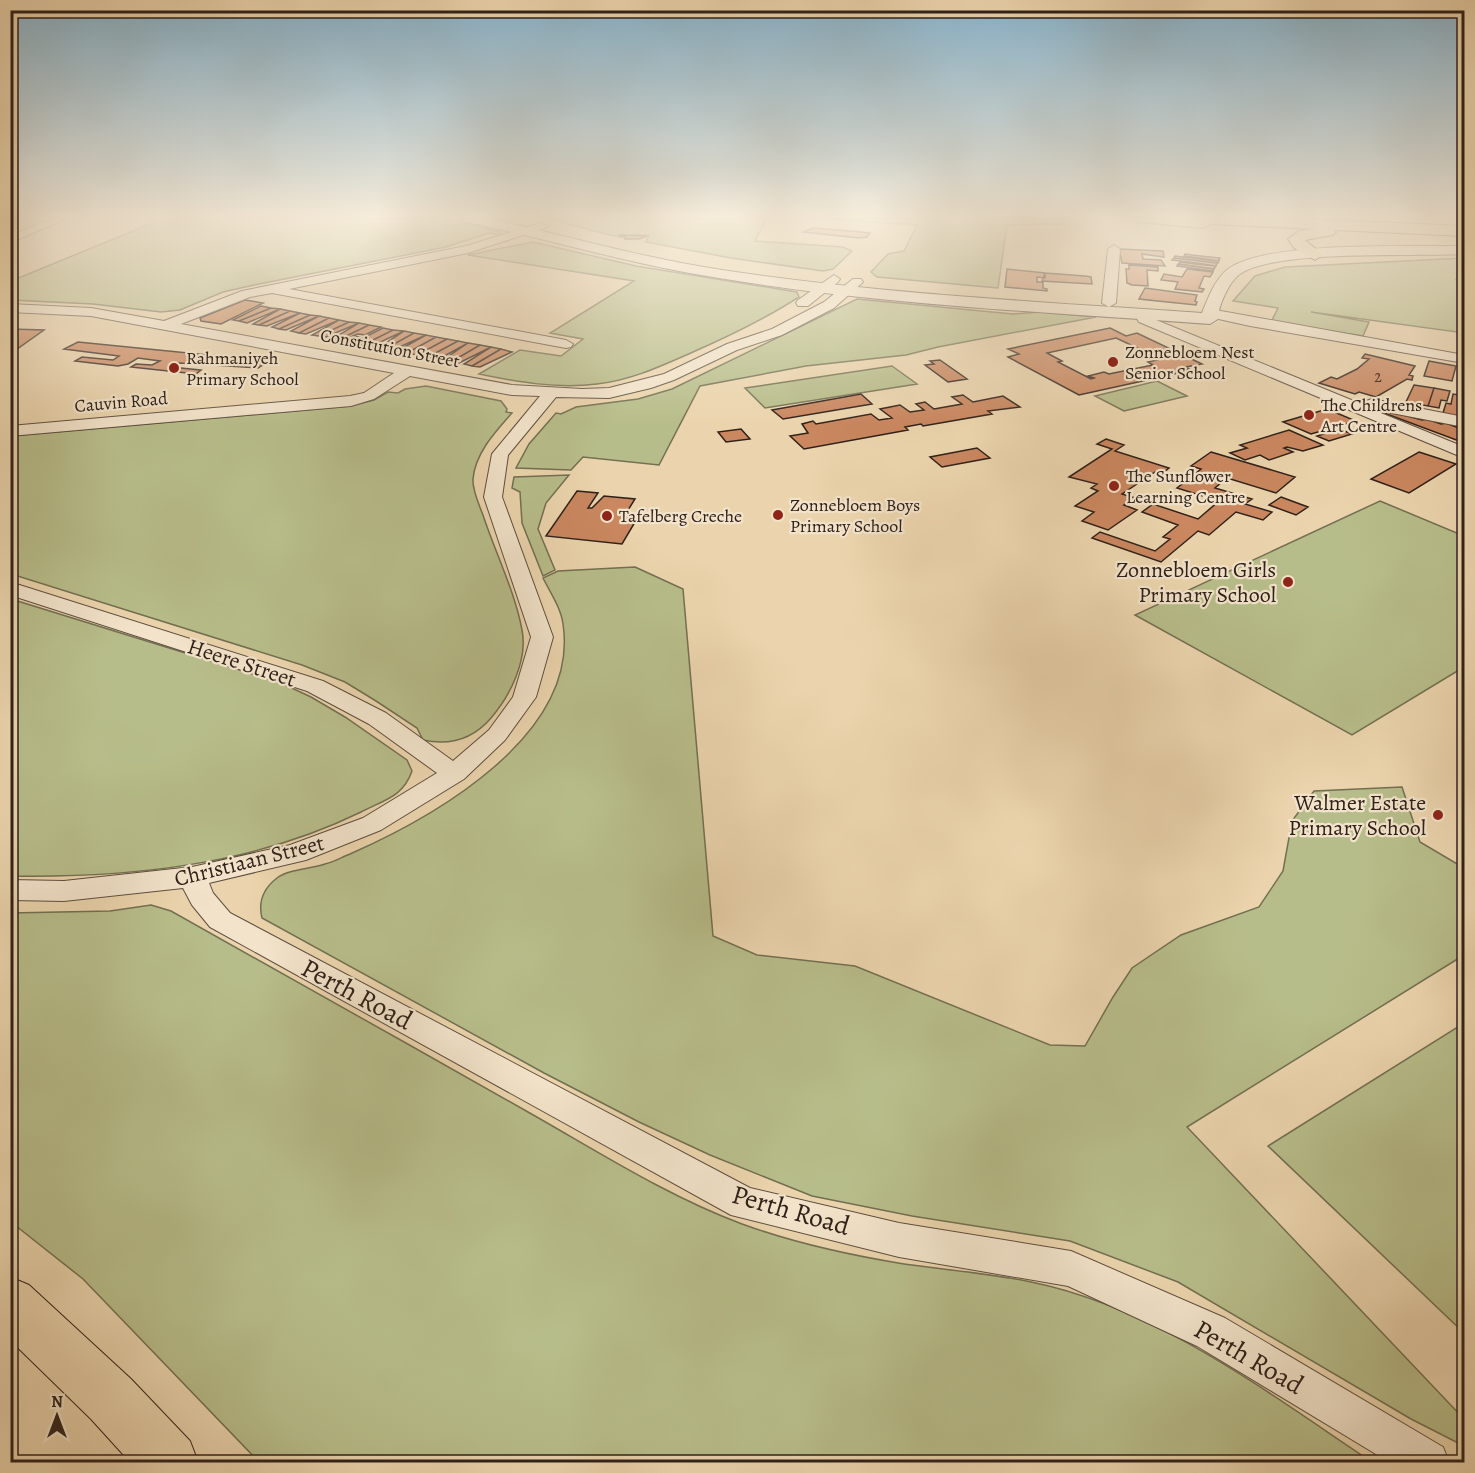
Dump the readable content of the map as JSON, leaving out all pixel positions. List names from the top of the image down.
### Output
{
  "streets": {
    "street": [
      "Constitution Street",
      "Cauvin Road",
      "Heere Street",
      "Christiaan Street",
      "Perth Road"
    ]
  },
  "crossings": [
    ["Constitution Street", "Cauvin Road"],
    ["Constitution Street", "Christiaan Street"],
    ["Heere Street", "Christiaan Street"],
    ["Christiaan Street", "Perth Road"]
  ],
  "places": [
    "Zonnebloem Nest Senior School",
    "Rahmaniyeh Primary School",
    "The Childrens Art Centre",
    "The Sunflower Learning Centre",
    "Zonnebloem Boys Primary School",
    "Tafelberg Creche",
    "Zonnebloem Girls Primary School",
    "Walmer Estate Primary School"
  ],
  "house_numbers": ["2"],
  "north": "top"
}
